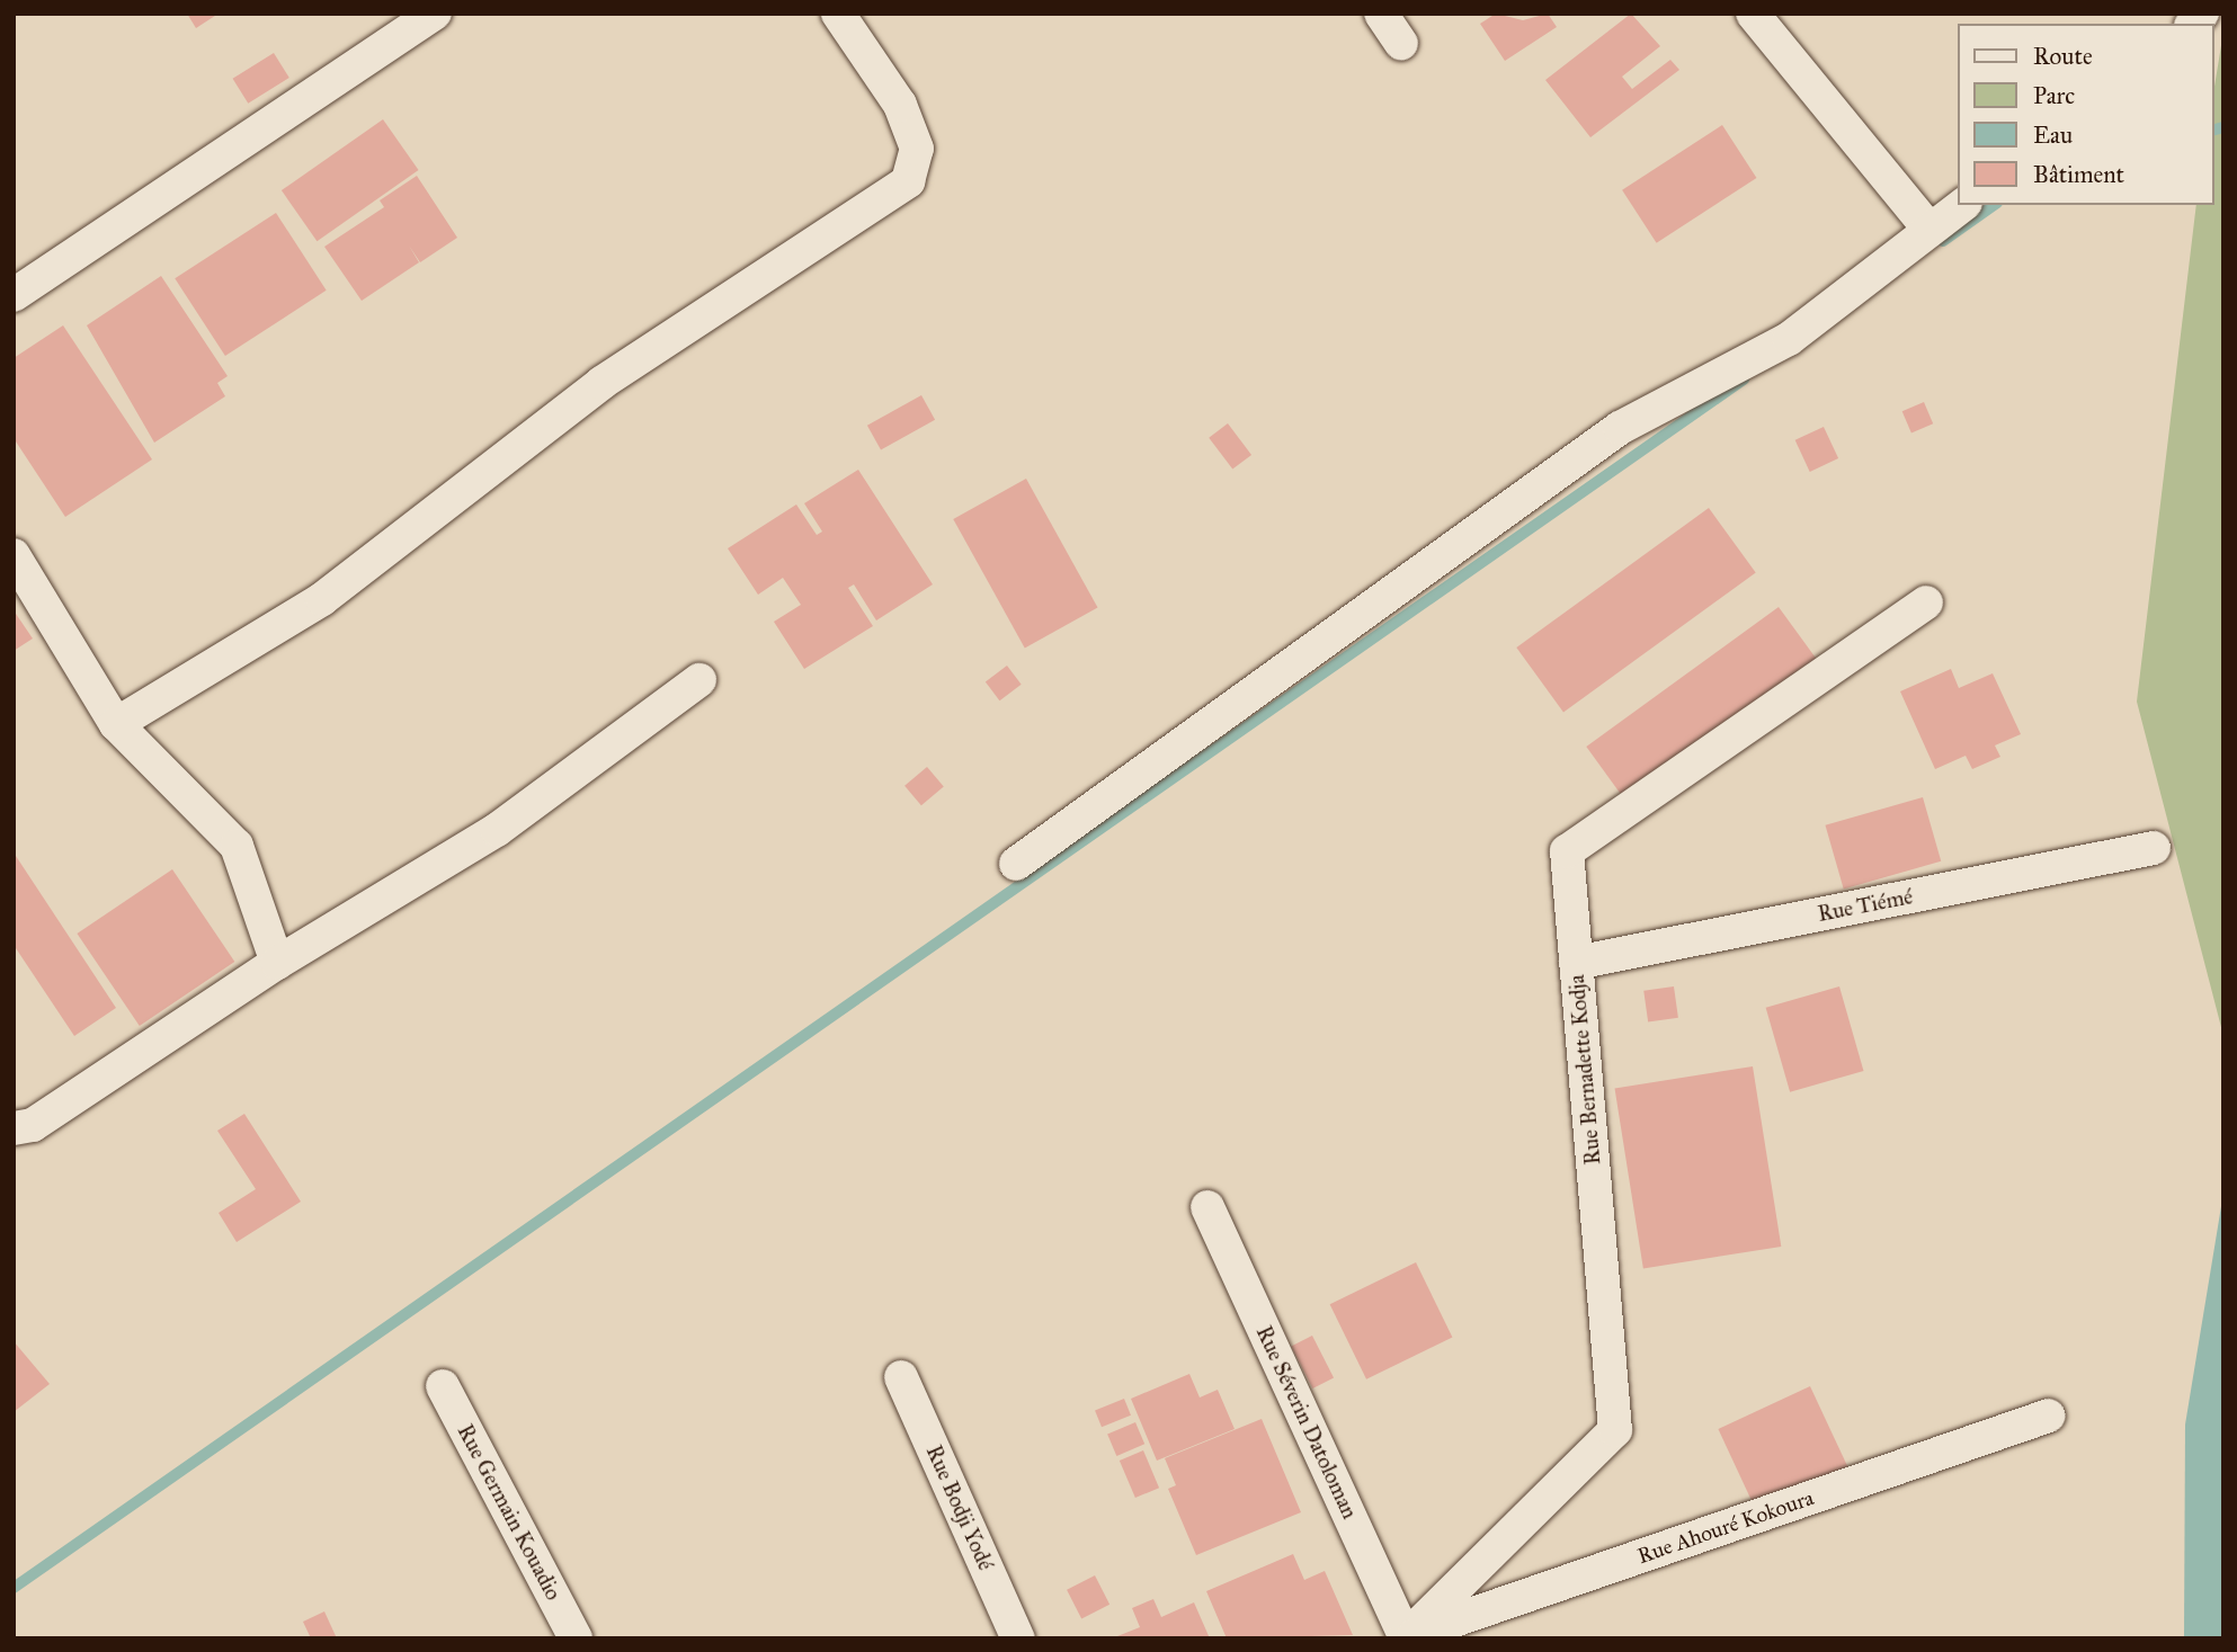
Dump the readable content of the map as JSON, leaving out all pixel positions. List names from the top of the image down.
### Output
{
  "streets": {
    "street": [
      "Rue Tiémé",
      "Rue Bernadette Kodja",
      "Rue Séverin Datoloman",
      "Rue Bodji Yodé",
      "Rue Germain Kouadio",
      "Rue Ahouré Kokoura"
    ]
  },
  "crossings": [
    ["Rue Tiémé", "Rue Bernadette Kodja"],
    ["Rue Bernadette Kodja", "Rue Séverin Datoloman"],
    ["Rue Bernadette Kodja", "Rue Ahouré Kokoura"],
    ["Rue Séverin Datoloman", "Rue Ahouré Kokoura"]
  ],
  "legend": [
    "Route",
    "Parc",
    "Eau",
    "Bâtiment"
  ]
}
